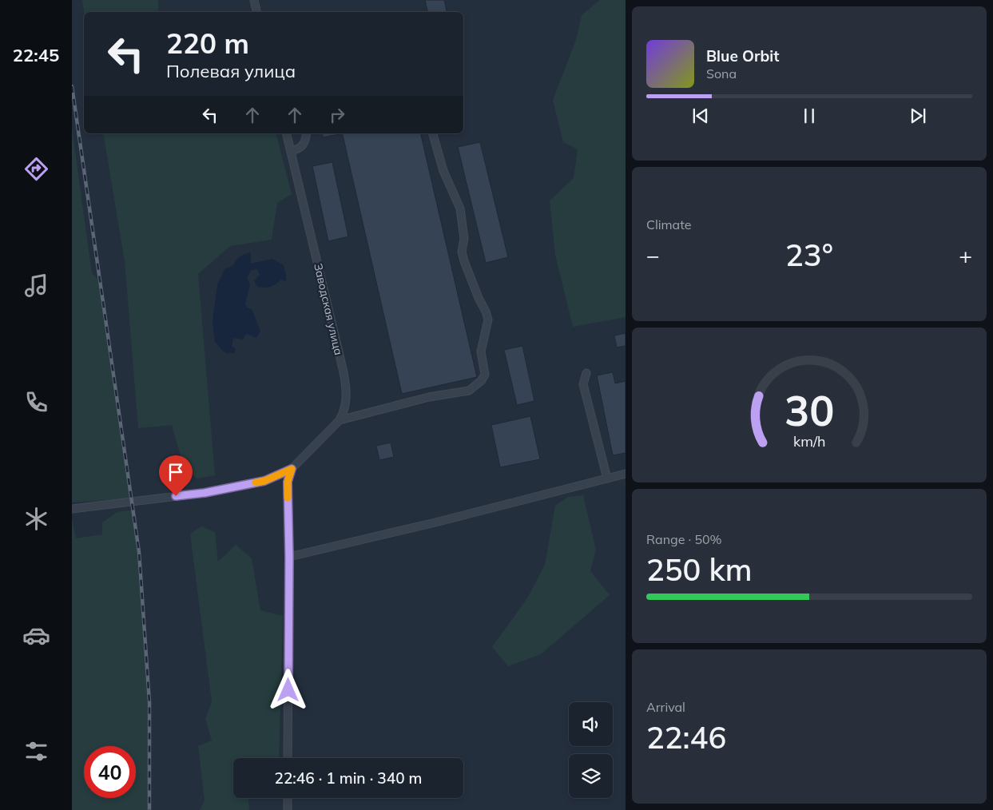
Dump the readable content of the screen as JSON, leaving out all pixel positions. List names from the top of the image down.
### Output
{
  "streets": {
    "street": ["Заводская улица"]
  },
  "page": {
    "tabs": "22:45",
    "turn": ["220 m", "Полевая улица"],
    "song": ["Blue Orbit", "Sona"],
    "tile": [
      "Climate",
      ["Range · 50%", "250 km"],
      ["Arrival", "22:46"]
    ],
    "heat": ["−", "23°", "+"],
    "limit": "40",
    "trip": "22:46 · 1 min · 340 m",
    "gauge": ["30", "km/h"]
  }
}
